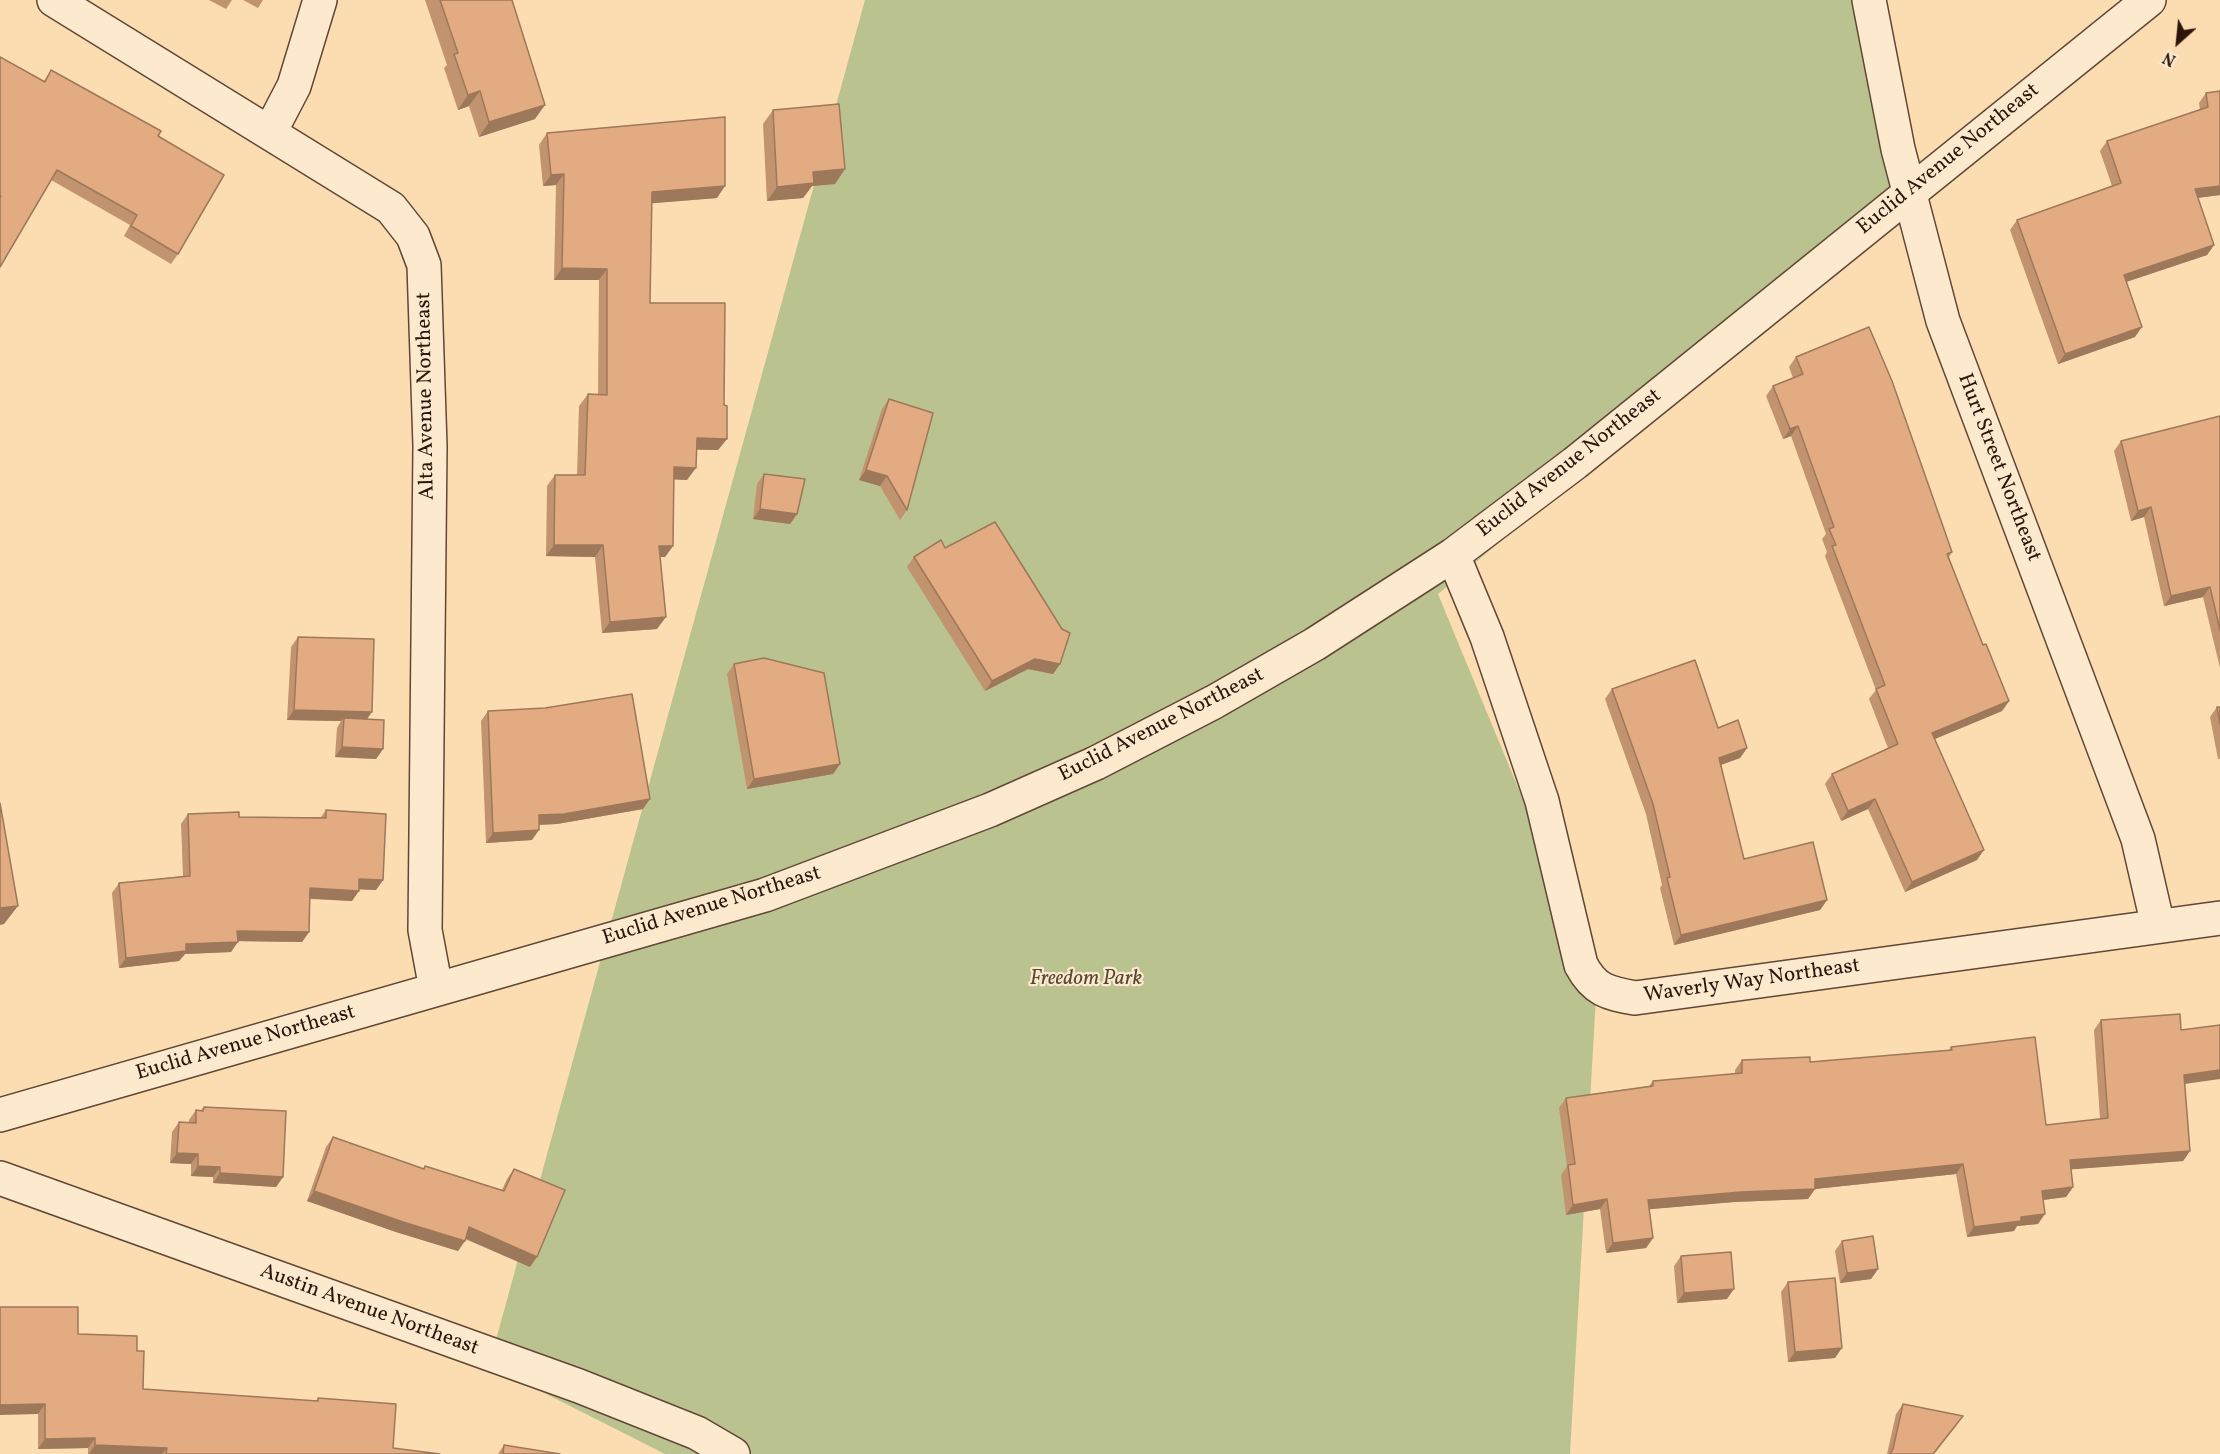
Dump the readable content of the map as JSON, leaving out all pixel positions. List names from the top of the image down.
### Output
{
  "streets": {
    "street": [
      "Euclid Avenue Northeast",
      "Alta Avenue Northeast",
      "Hurt Street Northeast",
      "Waverly Way Northeast",
      "Austin Avenue Northeast"
    ]
  },
  "crossings": [
    ["Euclid Avenue Northeast", "Alta Avenue Northeast"],
    ["Euclid Avenue Northeast", "Hurt Street Northeast"],
    ["Euclid Avenue Northeast", "Waverly Way Northeast"],
    ["Hurt Street Northeast", "Waverly Way Northeast"]
  ],
  "parks": ["Freedom Park"],
  "north": "bottom left"
}
